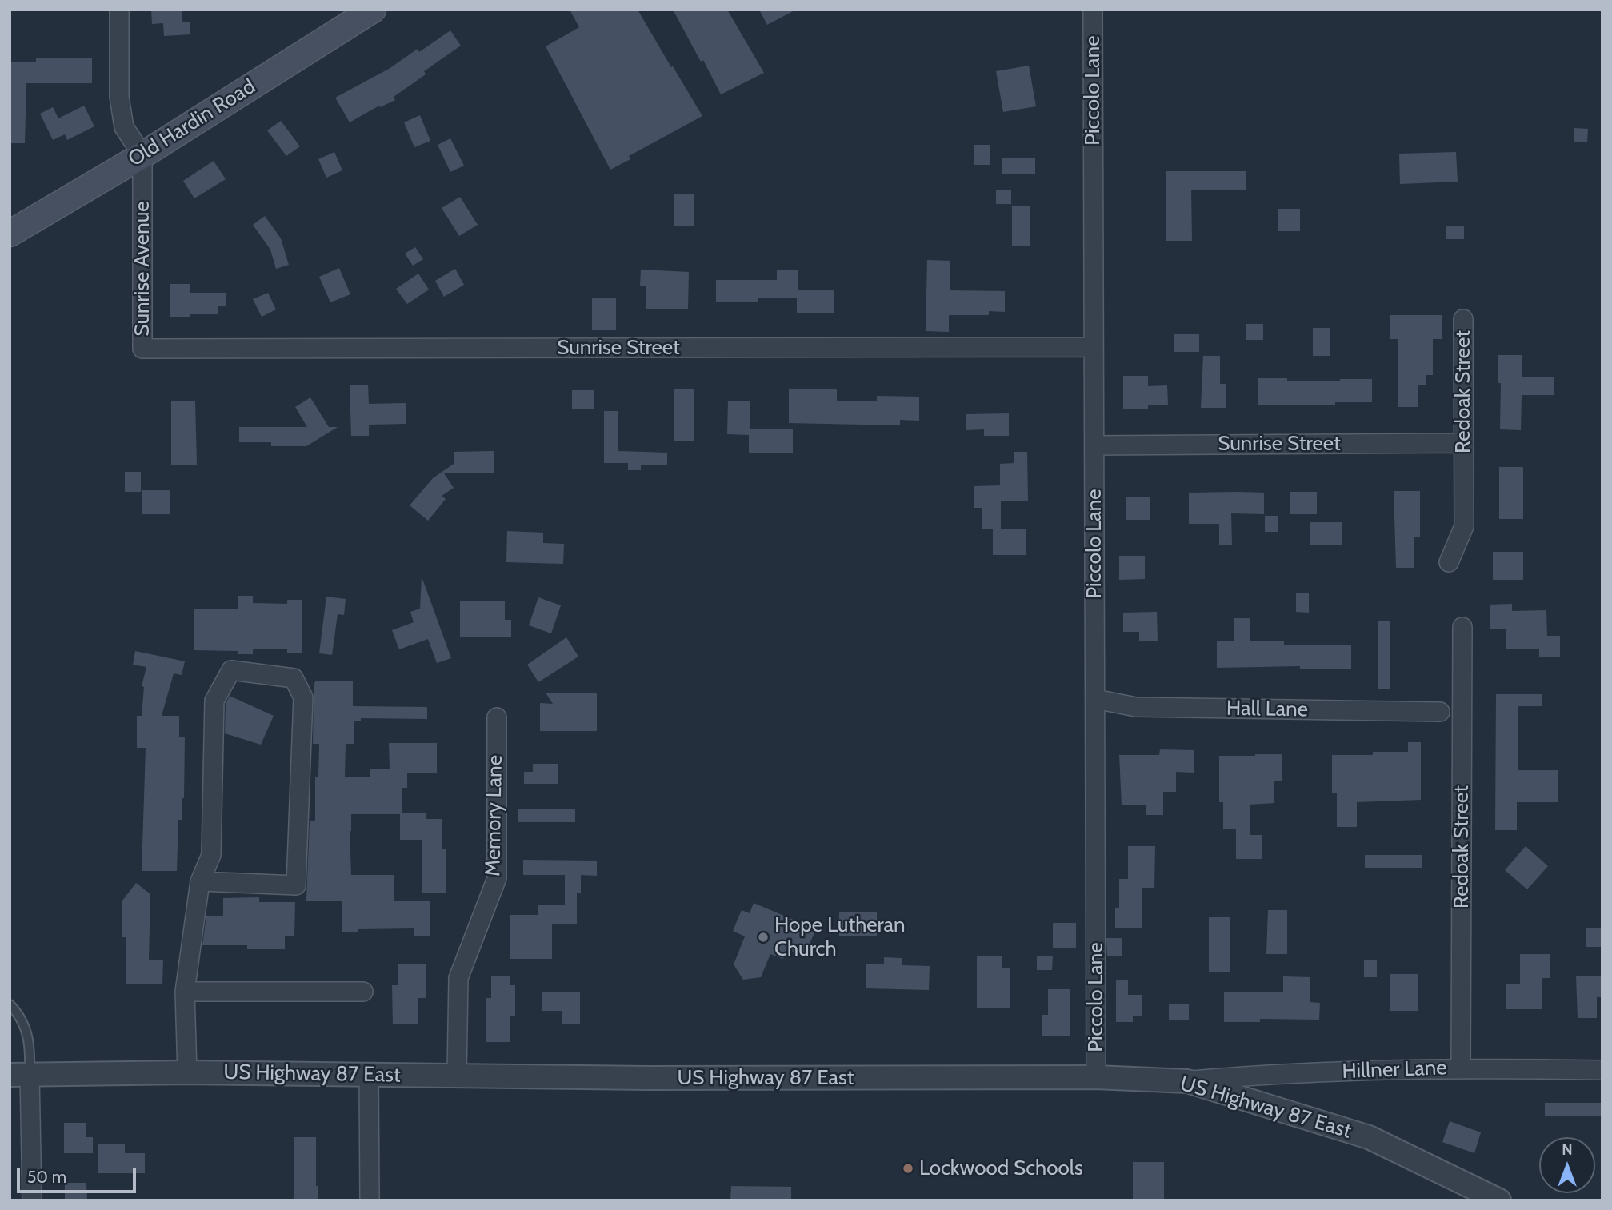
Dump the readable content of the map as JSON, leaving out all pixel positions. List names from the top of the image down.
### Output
{
  "streets": {
    "main road": ["Old Hardin Road"],
    "street": [
      "Piccolo Lane",
      "Sunrise Avenue",
      "Sunrise Street",
      "Redoak Street",
      "Hall Lane",
      "Memory Lane",
      "Hillner Lane",
      "US Highway 87 East"
    ]
  },
  "crossings": [
    ["Piccolo Lane", "Sunrise Street"],
    ["Piccolo Lane", "Hall Lane"],
    ["Piccolo Lane", "US Highway 87 East"],
    ["Old Hardin Road", "Sunrise Avenue"],
    ["Sunrise Avenue", "Sunrise Street"],
    ["Sunrise Street", "Redoak Street"],
    ["Redoak Street", "Hillner Lane"],
    ["Memory Lane", "US Highway 87 East"],
    ["Hillner Lane", "US Highway 87 East"]
  ],
  "places": ["Hope Lutheran Church", "Lockwood Schools"],
  "scale_bar": "50 m",
  "north": "top"
}
